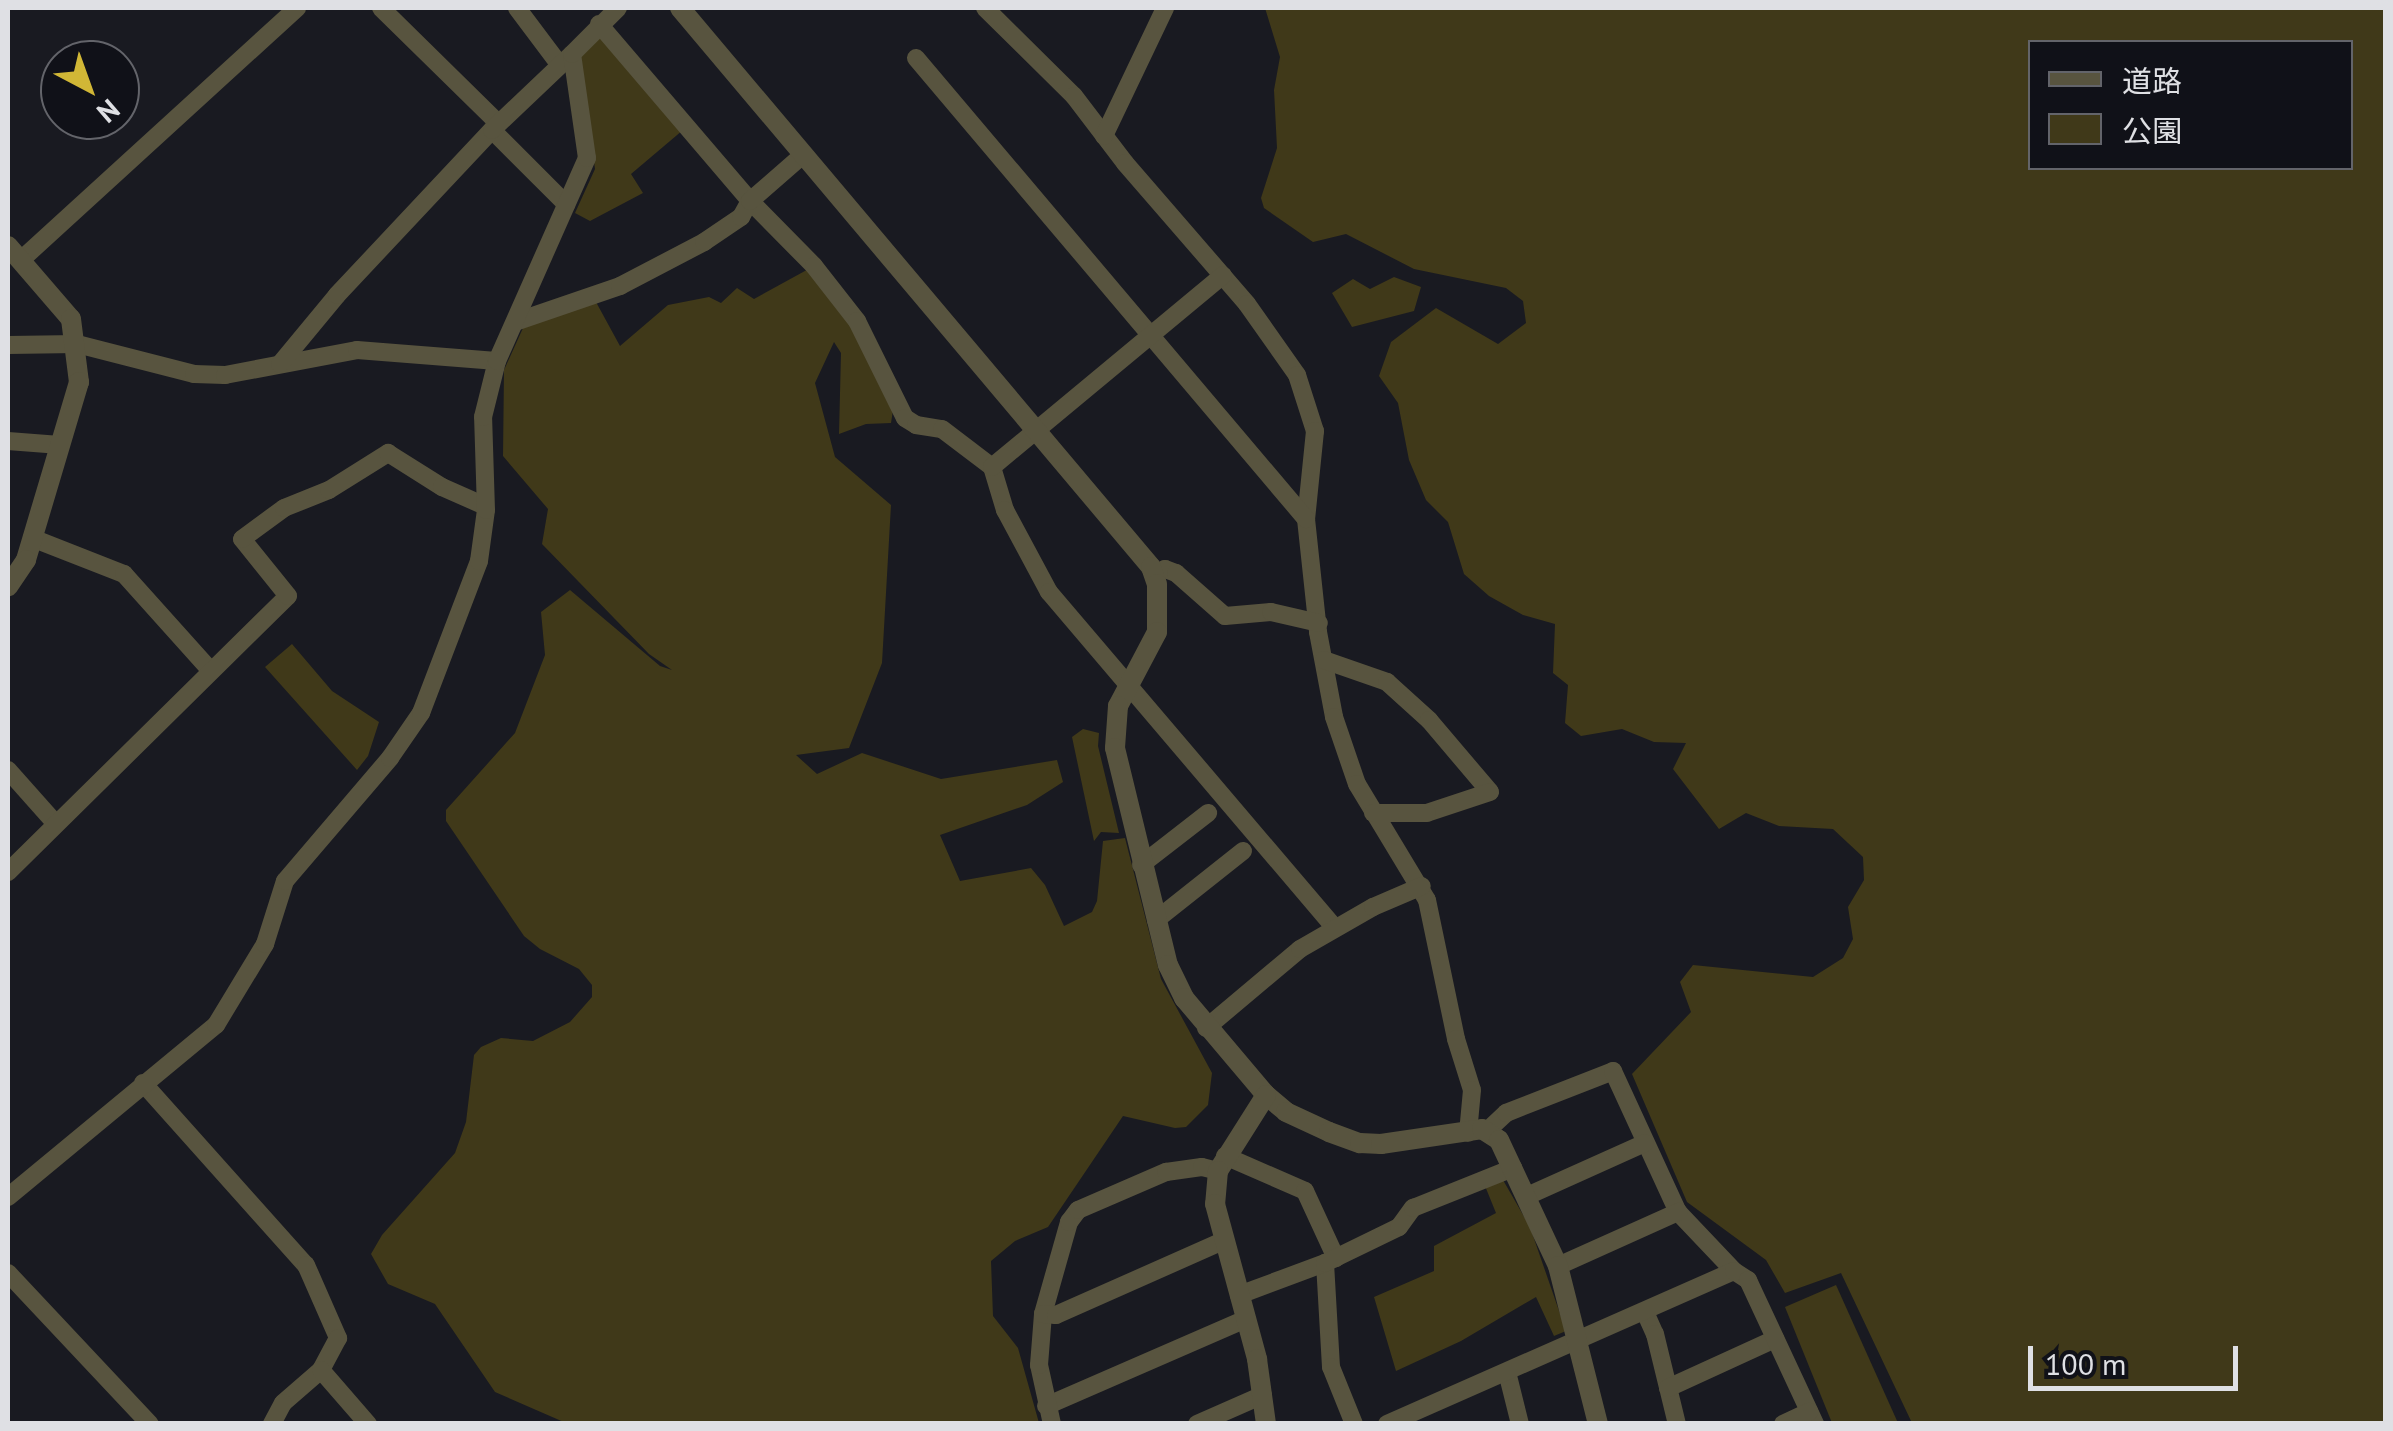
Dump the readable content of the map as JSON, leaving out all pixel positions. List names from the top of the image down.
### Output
{
  "legend": ["道路", "公園"],
  "scale_bar": "100 m",
  "north": "bottom right"
}
